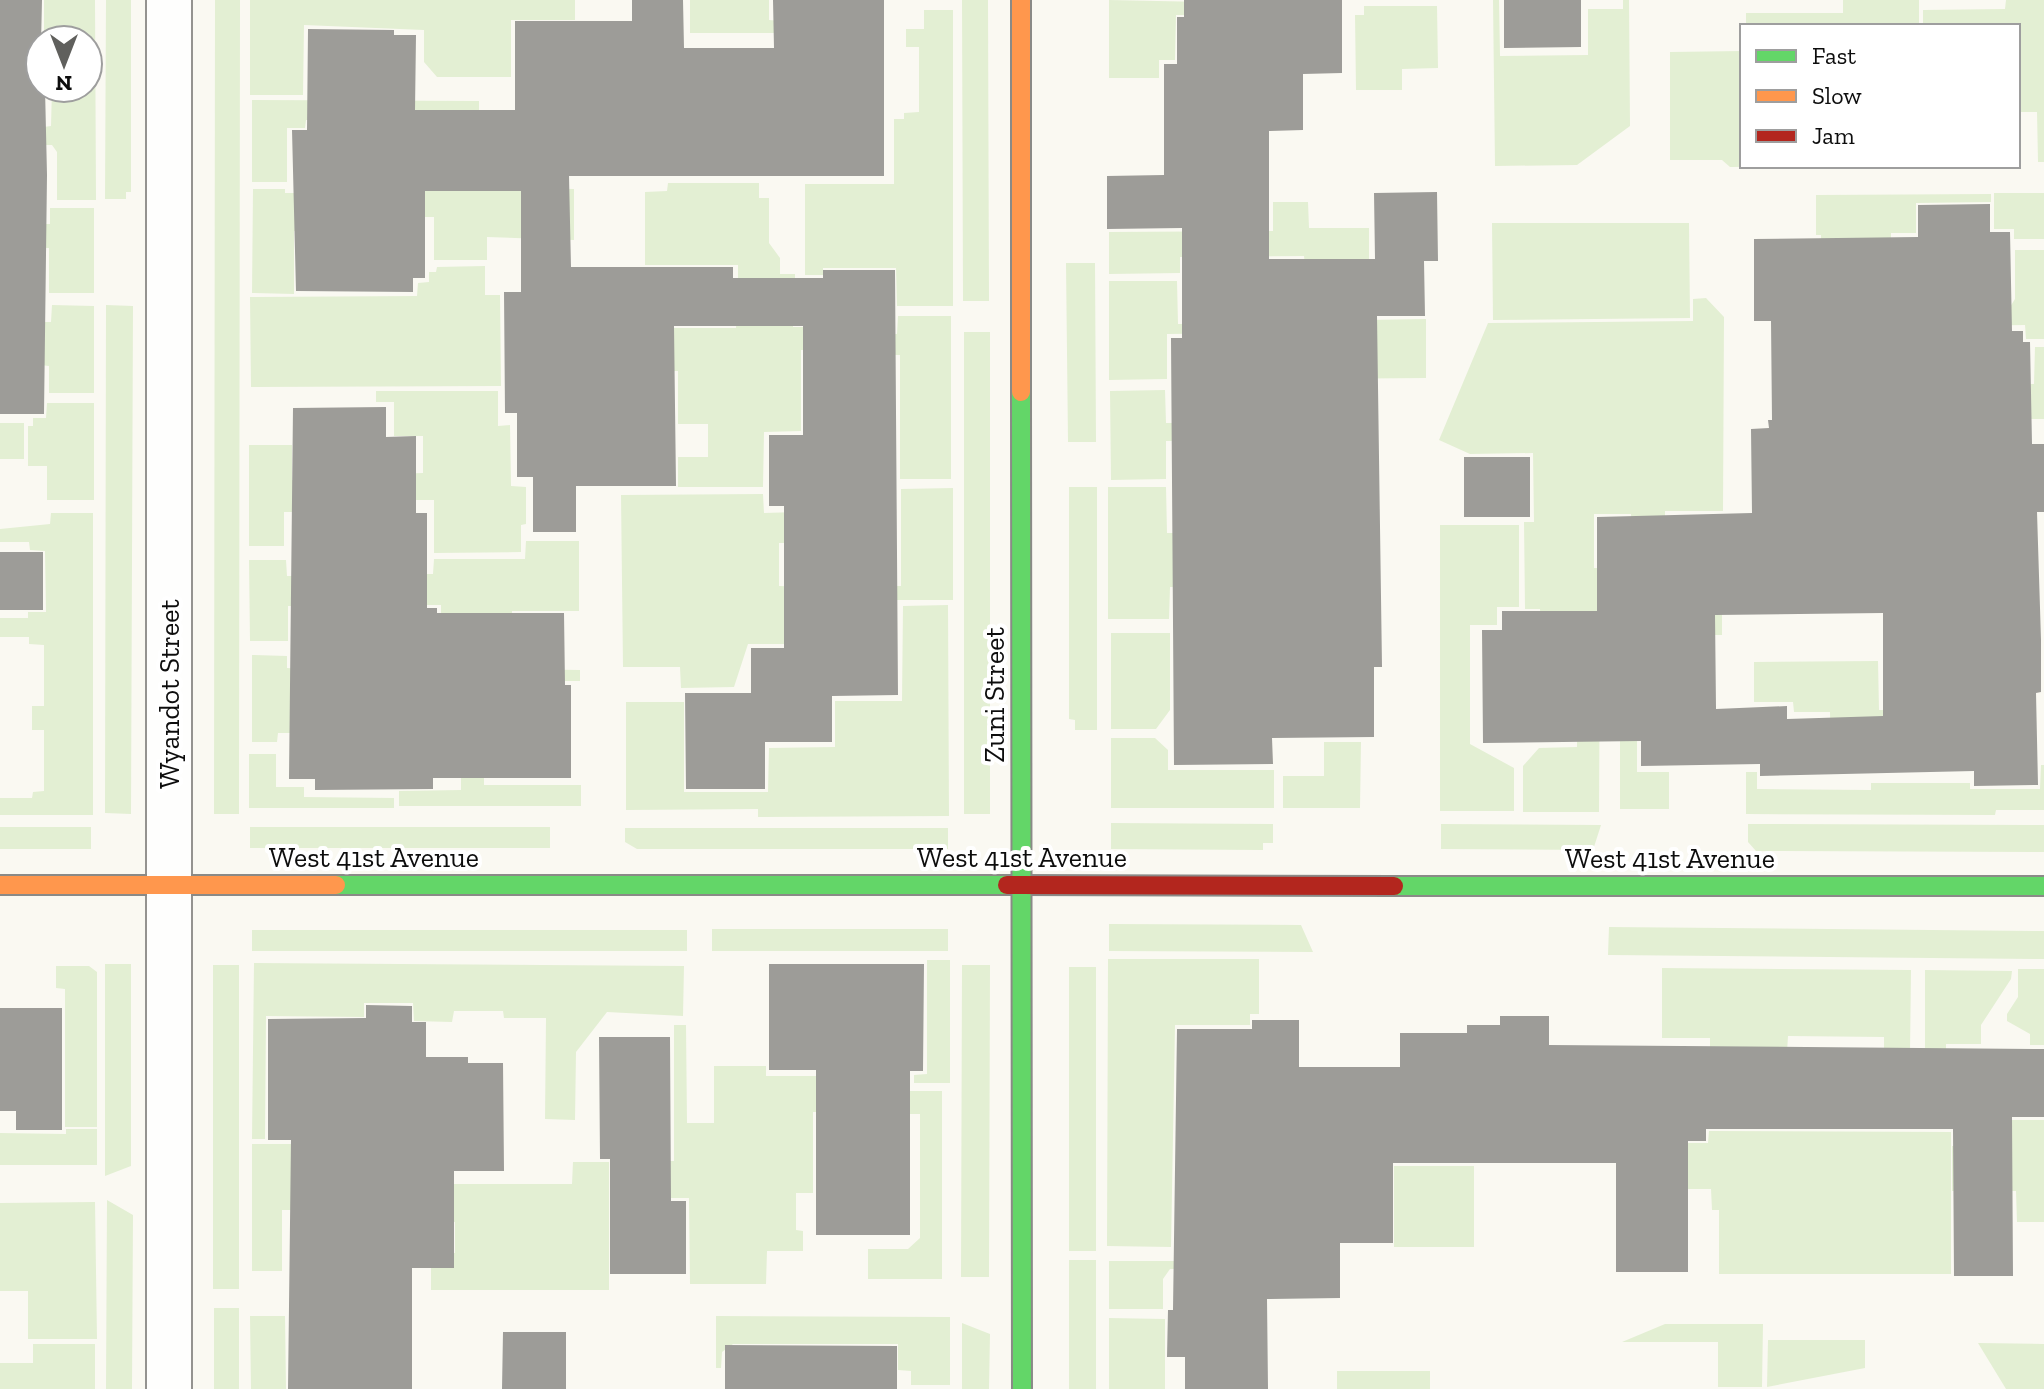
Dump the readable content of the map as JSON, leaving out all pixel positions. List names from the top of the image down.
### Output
{
  "streets": {
    "street": ["Wyandot Street", "Zuni Street", "West 41st Avenue"]
  },
  "crossings": [
    ["Wyandot Street", "West 41st Avenue"],
    ["Zuni Street", "West 41st Avenue"]
  ],
  "legend": ["Fast", "Slow", "Jam"],
  "north": "bottom"
}
